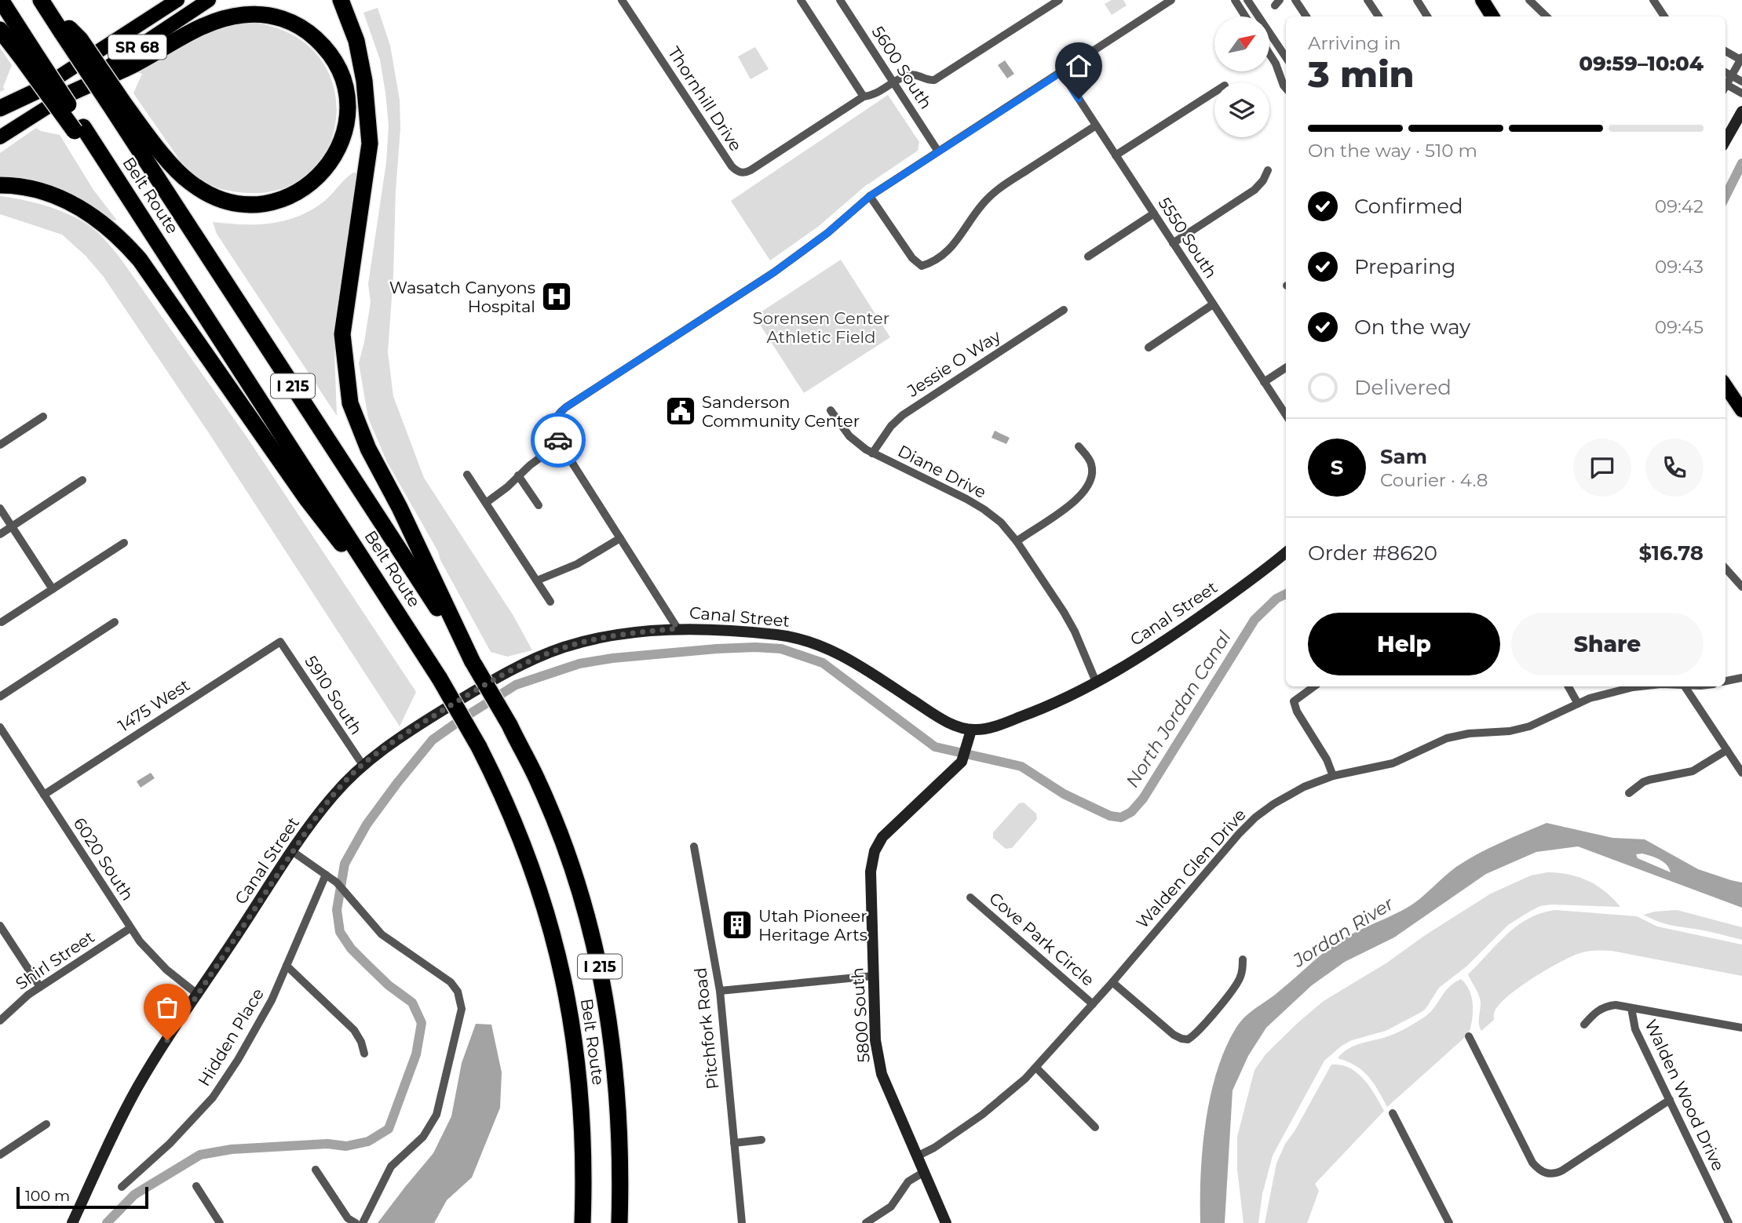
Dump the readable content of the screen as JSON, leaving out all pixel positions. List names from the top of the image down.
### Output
{
  "streets": {
    "highway": ["Belt Route", "I 215"],
    "main road": ["SR 68"],
    "street": [
      "5600 South",
      "Thornhill Drive",
      "5550 South",
      "Jessie O Way",
      "Diane Drive",
      "Canal Street",
      "5910 South",
      "1475 West",
      "6020 South",
      "Walden Glen Drive",
      "Cove Park Circle",
      "Shirl Street",
      "5800 South",
      "Pitchfork Road",
      "Hidden Place",
      "Walden Wood Drive"
    ]
  },
  "crossings": [
    ["5600 South", "Thornhill Drive"],
    ["Jessie O Way", "Diane Drive"],
    ["Diane Drive", "Canal Street"],
    ["Canal Street", "5910 South"],
    ["Canal Street", "6020 South"],
    ["Canal Street", "5800 South"],
    ["5910 South", "1475 West"],
    ["1475 West", "6020 South"],
    ["6020 South", "Shirl Street"],
    ["Walden Glen Drive", "Cove Park Circle"],
    ["Walden Glen Drive", "5800 South"]
  ],
  "water": ["North Jordan Canal", "Jordan River"],
  "parks": ["Sorensen Center Athletic Field"],
  "places": {
    "hospital": ["Wasatch Canyons Hospital"],
    "public building": ["Sanderson Community Center"],
    "building": ["Utah Pioneer Heritage Arts"]
  },
  "scale_bar": "100 m",
  "north": "top right",
  "page": {
    "heading": ["3 min", "Arriving in", "09:59–10:04"],
    "panel": [
      "Sam",
      "Courier · 4.8",
      "Order #8620",
      "$16.78"
    ],
    "bar": "On the way · 510 m",
    "list": [
      ["Confirmed", "09:42"],
      ["Preparing", "09:43"],
      ["On the way", "09:45"],
      "Delivered"
    ],
    "round": "S",
    "buttons": ["Help", "Share"],
    "scale": "100 m"
  }
}
